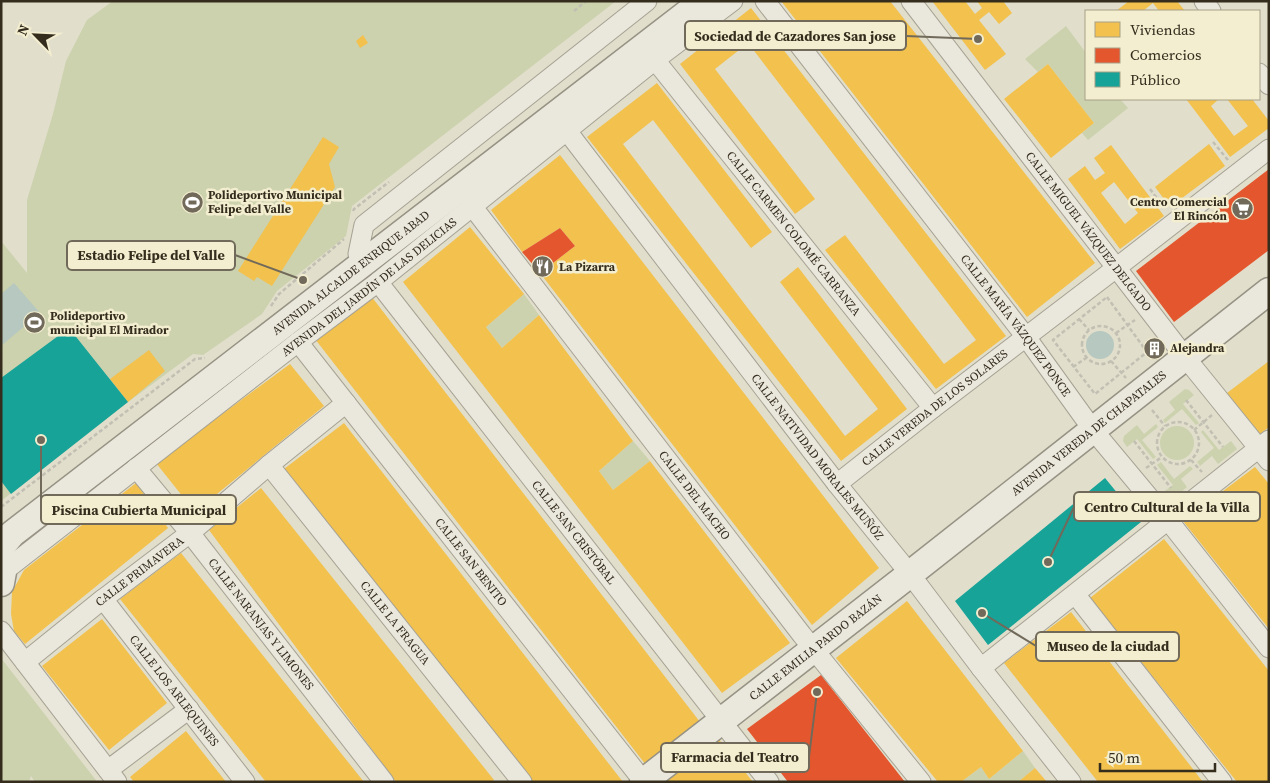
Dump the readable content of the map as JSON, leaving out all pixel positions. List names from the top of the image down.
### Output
{
  "streets": {
    "main road": ["AVENIDA ALCALDE ENRIQUE ABAD", "AVENIDA VEREDA DE CHAPATALES", "CALLE EMILIA PARDO BAZÁN"],
    "street": [
      "CALLE MIGUEL VÁZQUEZ DELGADO",
      "CALLE CARMEN COLOMÉ CARRANZA",
      "AVENIDA DEL JARDÍN DE LAS DELICIAS",
      "CALLE MARÍA VÁZQUEZ PONCE",
      "CALLE VEREDA DE LOS SOLARES",
      "CALLE NATIVIDAD MORALES MUÑÓZ",
      "CALLE DEL MACHO",
      "CALLE SAN CRISTÓBAL",
      "CALLE SAN BENITO",
      "CALLE PRIMAVERA",
      "CALLE LA FRAGUA",
      "CALLE NARANJAS Y LIMONES",
      "CALLE LOS ARLEQUINES"
    ]
  },
  "crossings": [
    ["CALLE MIGUEL VÁZQUEZ DELGADO", "CALLE VEREDA DE LOS SOLARES"],
    ["CALLE MIGUEL VÁZQUEZ DELGADO", "AVENIDA VEREDA DE CHAPATALES"],
    ["CALLE CARMEN COLOMÉ CARRANZA", "AVENIDA DEL JARDÍN DE LAS DELICIAS"],
    ["CALLE CARMEN COLOMÉ CARRANZA", "CALLE VEREDA DE LOS SOLARES"],
    ["AVENIDA ALCALDE ENRIQUE ABAD", "AVENIDA DEL JARDÍN DE LAS DELICIAS"],
    ["AVENIDA DEL JARDÍN DE LAS DELICIAS", "CALLE NATIVIDAD MORALES MUÑÓZ"],
    ["AVENIDA DEL JARDÍN DE LAS DELICIAS", "CALLE DEL MACHO"],
    ["AVENIDA DEL JARDÍN DE LAS DELICIAS", "CALLE SAN CRISTÓBAL"],
    ["AVENIDA DEL JARDÍN DE LAS DELICIAS", "CALLE SAN BENITO"],
    ["AVENIDA DEL JARDÍN DE LAS DELICIAS", "CALLE NARANJAS Y LIMONES"],
    ["CALLE MARÍA VÁZQUEZ PONCE", "CALLE VEREDA DE LOS SOLARES"],
    ["CALLE MARÍA VÁZQUEZ PONCE", "AVENIDA VEREDA DE CHAPATALES"],
    ["CALLE VEREDA DE LOS SOLARES", "CALLE NATIVIDAD MORALES MUÑÓZ"],
    ["AVENIDA VEREDA DE CHAPATALES", "CALLE NATIVIDAD MORALES MUÑÓZ"],
    ["AVENIDA VEREDA DE CHAPATALES", "CALLE EMILIA PARDO BAZÁN"],
    ["CALLE NATIVIDAD MORALES MUÑÓZ", "CALLE EMILIA PARDO BAZÁN"],
    ["CALLE DEL MACHO", "CALLE EMILIA PARDO BAZÁN"],
    ["CALLE SAN CRISTÓBAL", "CALLE EMILIA PARDO BAZÁN"],
    ["CALLE SAN BENITO", "CALLE PRIMAVERA"],
    ["CALLE SAN BENITO", "CALLE EMILIA PARDO BAZÁN"],
    ["CALLE PRIMAVERA", "CALLE LA FRAGUA"],
    ["CALLE PRIMAVERA", "CALLE NARANJAS Y LIMONES"],
    ["CALLE PRIMAVERA", "CALLE LOS ARLEQUINES"]
  ],
  "places": {
    "other": [
      "Sociedad de Cazadores San jose",
      "Estadio Felipe del Valle",
      "Piscina Cubierta Municipal",
      "Centro Cultural de la Villa",
      "Museo de la ciudad",
      "Farmacia del Teatro"
    ],
    "sports": ["Polideportivo Municipal Felipe del Valle", "Polideportivo municipal El Mirador"],
    "supermarket": ["Centro Comercial El Rincón"],
    "restaurant": ["La Pizarra"],
    "building": ["Alejandra"]
  },
  "legend": ["Viviendas", "Comercios", "Público"],
  "scale_bar": "50 m",
  "north": "top left"
}
